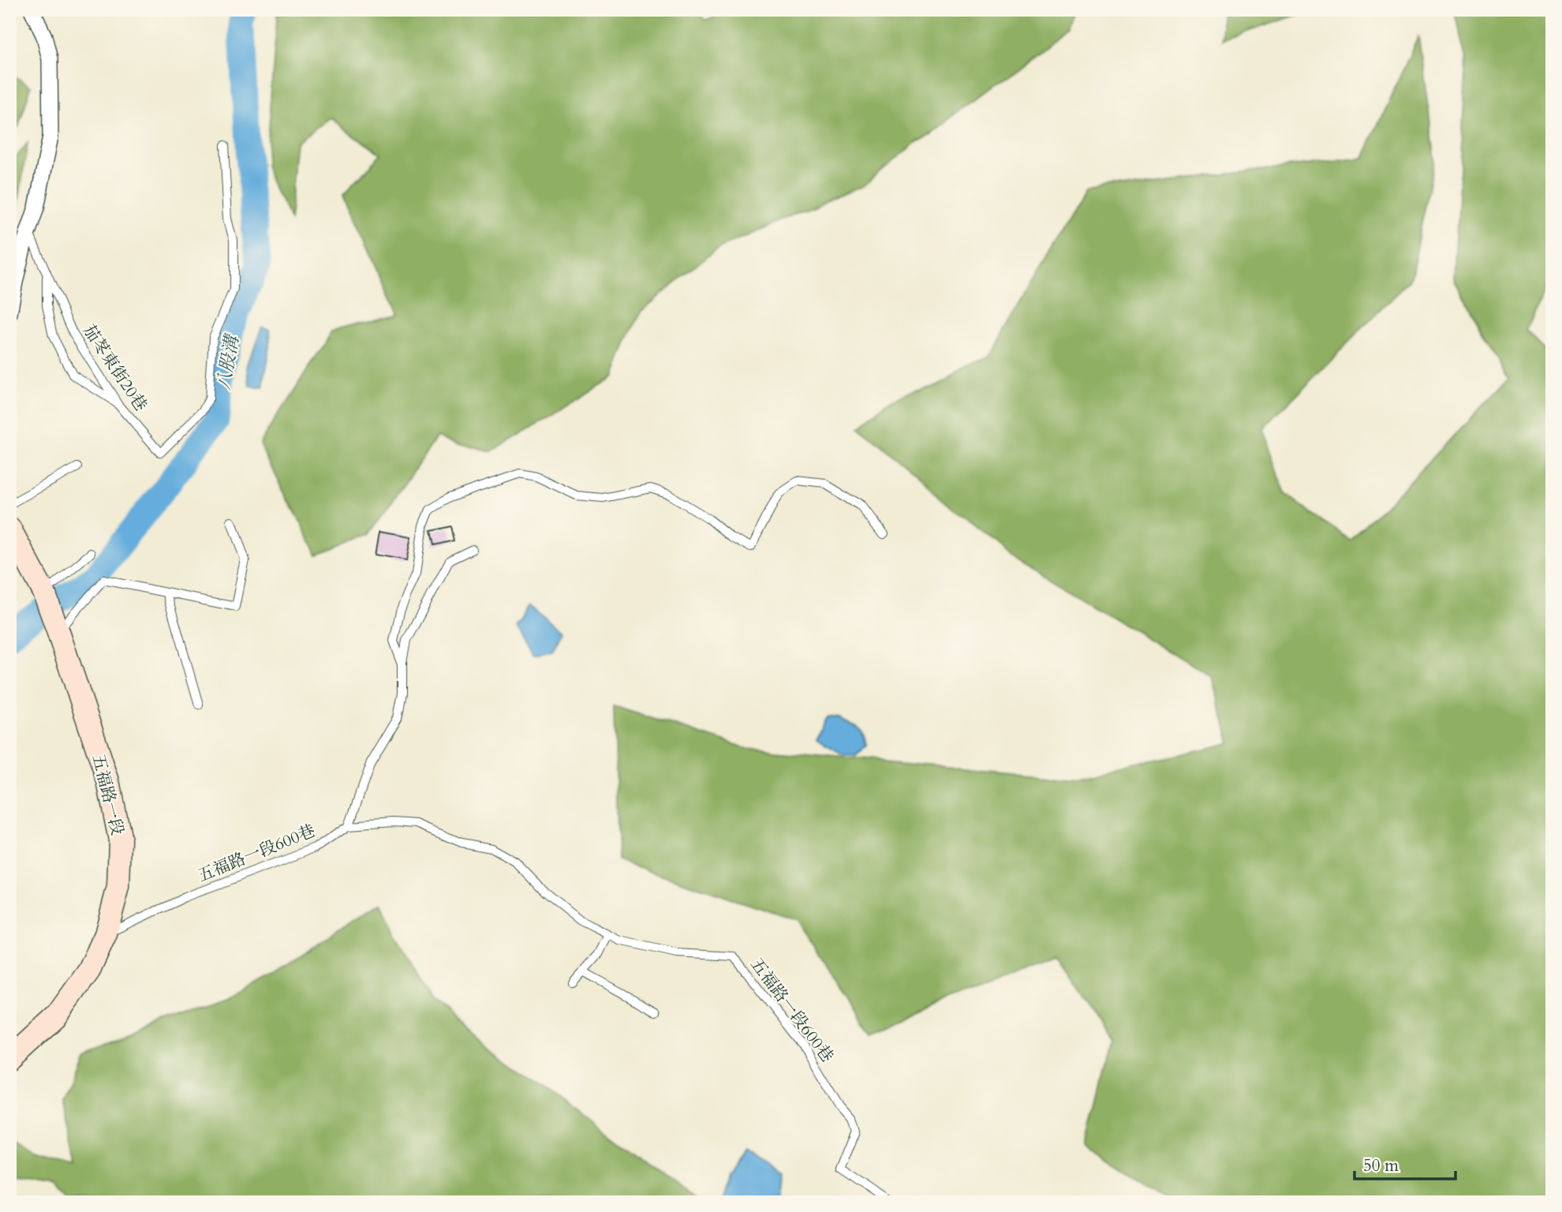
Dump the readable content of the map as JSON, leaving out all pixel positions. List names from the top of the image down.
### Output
{
  "streets": {
    "main road": ["五福路一段"],
    "lane": ["茄苳東街20巷", "五福路一段600巷"]
  },
  "crossings": [
    ["五福路一段", "五福路一段600巷"]
  ],
  "water": ["八股溝"],
  "scale_bar": "50 m"
}
